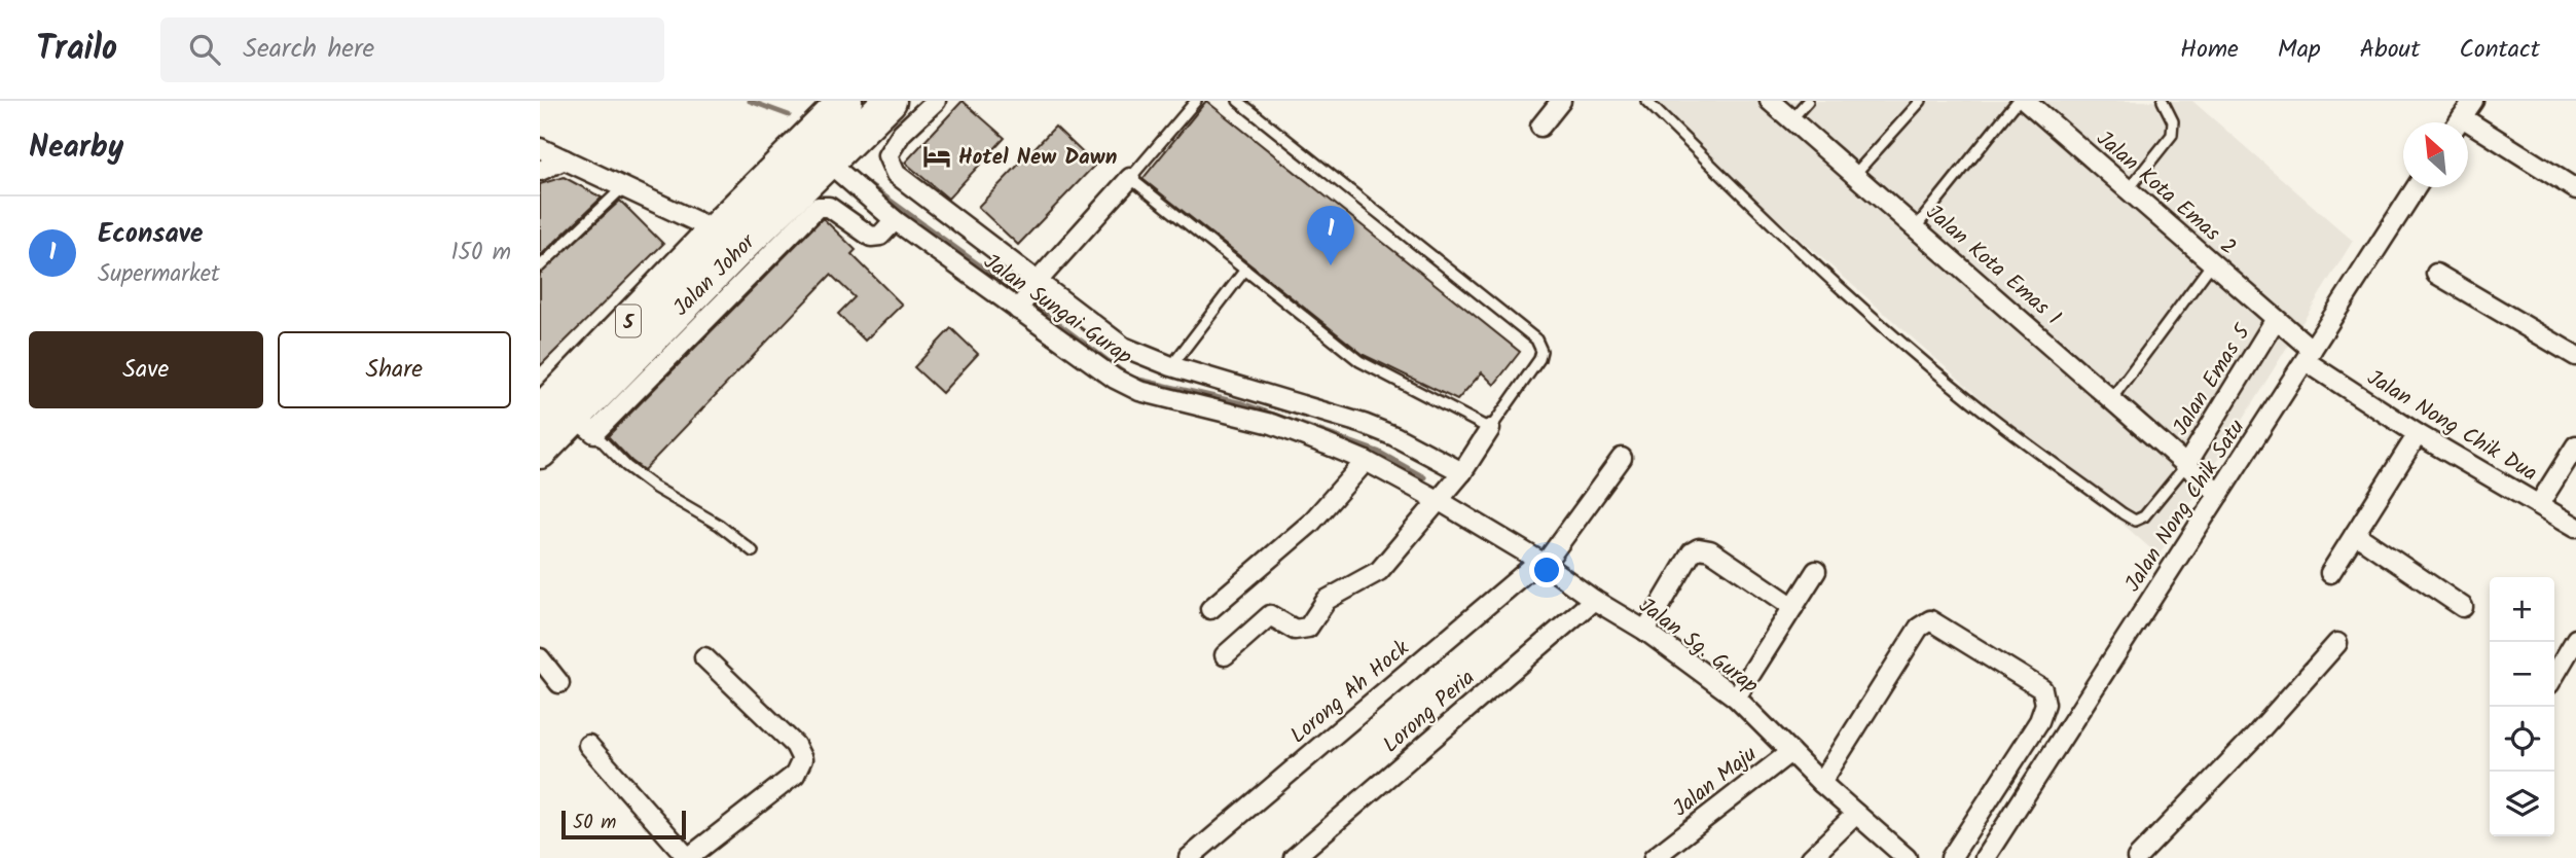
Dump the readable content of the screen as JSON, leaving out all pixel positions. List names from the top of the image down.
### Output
{
  "streets": {
    "highway": ["Jalan Johor", "5"],
    "street": [
      "Jalan Kota Emas 2",
      "Jalan Kota Emas 1",
      "Jalan Sungai Gurap",
      "Jalan Emas 5",
      "Jalan Nong Chik Dua",
      "Jalan Nong Chik Satu",
      "Jalan Sg. Gurap",
      "Lorong Ah Hock",
      "Lorong Peria",
      "Jalan Maju"
    ]
  },
  "crossings": [
    ["Jalan Kota Emas 2", "Jalan Emas 5"],
    ["Jalan Kota Emas 2", "Jalan Nong Chik Dua"],
    ["Jalan Kota Emas 2", "Jalan Nong Chik Satu"],
    ["Jalan Kota Emas 1", "Jalan Emas 5"],
    ["Jalan Kota Emas 1", "Jalan Nong Chik Satu"],
    ["Jalan Johor", "Jalan Sungai Gurap"],
    ["Jalan Sungai Gurap", "Jalan Sg. Gurap"],
    ["Jalan Nong Chik Dua", "Jalan Nong Chik Satu"],
    ["Jalan Sg. Gurap", "Lorong Ah Hock"],
    ["Jalan Sg. Gurap", "Lorong Peria"],
    ["Jalan Sg. Gurap", "Jalan Maju"]
  ],
  "places": {
    "hotel": ["Hotel New Dawn"]
  },
  "scale_bar": "50 m",
  "north": "top left",
  "page": {
    "header": "Trailo",
    "search": "Search here",
    "nav": [
      "Home",
      "Map",
      "About",
      "Contact"
    ],
    "heading": "Nearby",
    "list": [
      {
        "mark": "1",
        "name": "Econsave",
        "note": "Supermarket",
        "value": "150 m"
      }
    ],
    "pins": "1",
    "buttons": ["Save", "Share"],
    "map_buttons": ["+", "−"],
    "scale": "50 m"
  }
}
